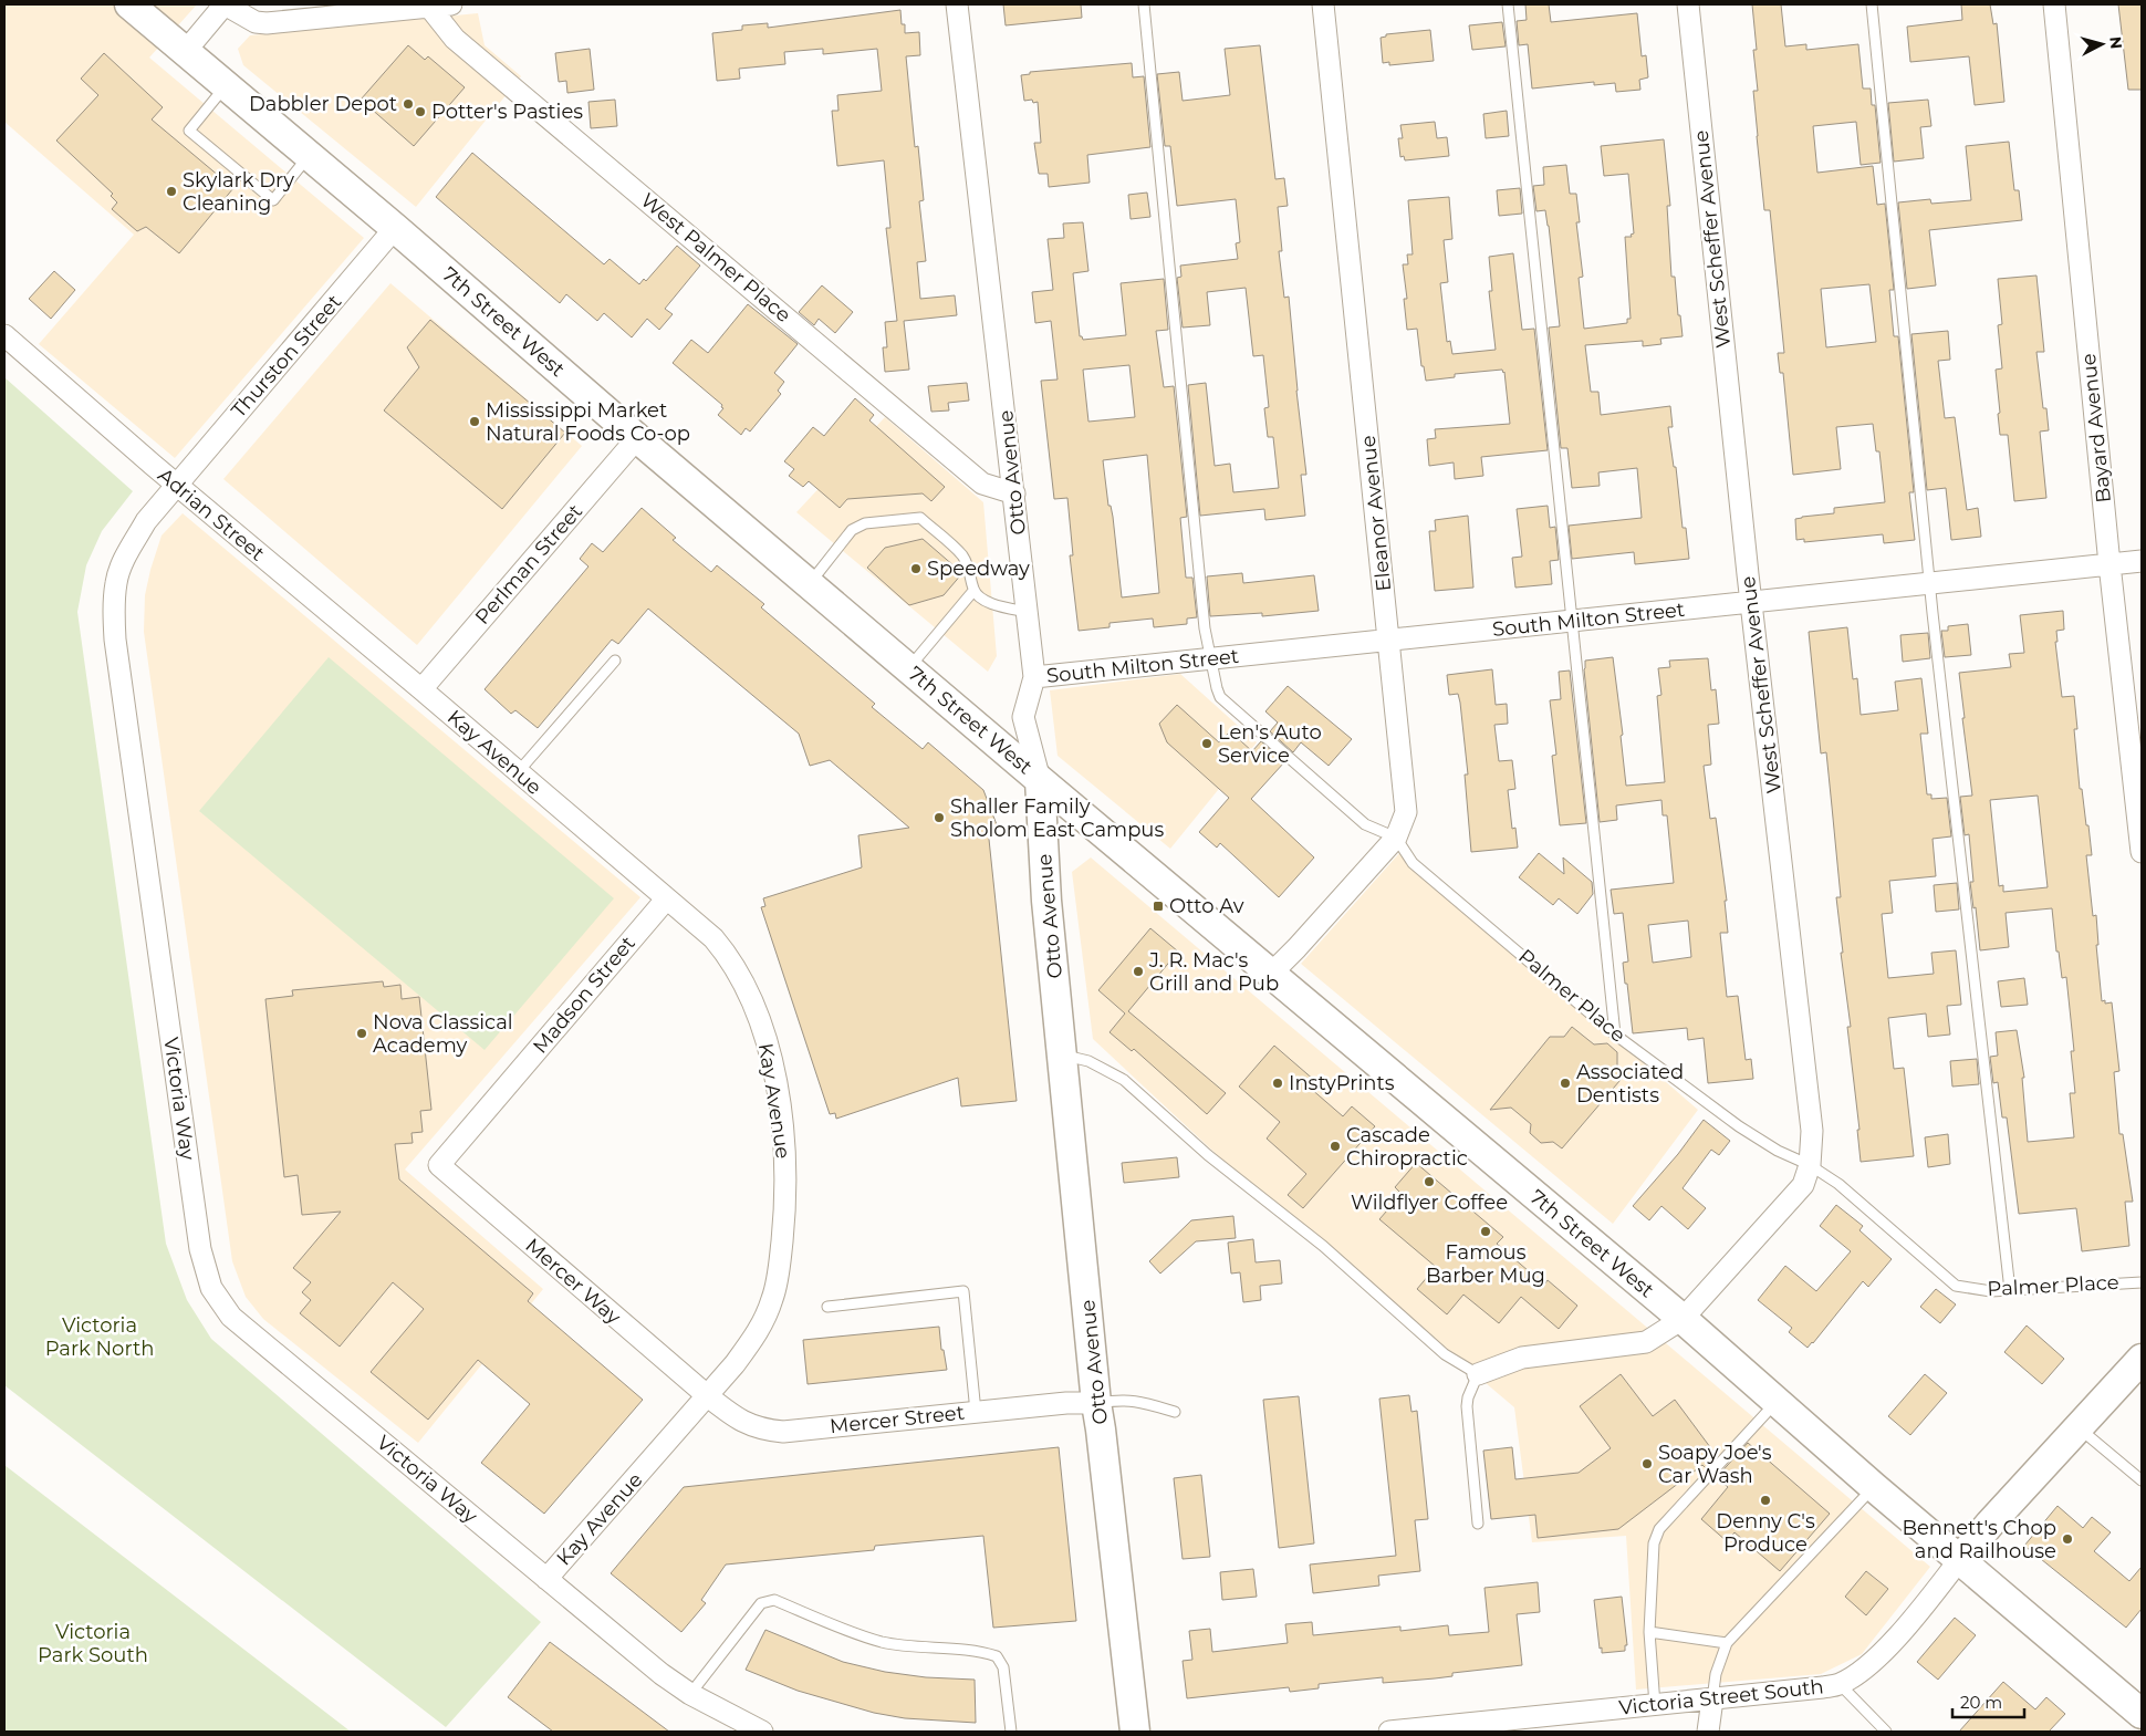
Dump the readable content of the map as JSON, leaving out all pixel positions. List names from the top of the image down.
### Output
{
  "streets": {
    "main road": ["7th Street West", "Otto Avenue", "Victoria Street South"],
    "street": [
      "West Scheffer Avenue",
      "West Palmer Place",
      "Thurston Street",
      "Bayard Avenue",
      "Eleanor Avenue",
      "Adrian Street",
      "Perlman Street",
      "South Milton Street",
      "Kay Avenue",
      "Madson Street",
      "Victoria Way",
      "Mercer Way",
      "Mercer Street"
    ],
    "lane": ["Palmer Place"]
  },
  "crossings": [
    ["West Scheffer Avenue", "7th Street West"],
    ["West Scheffer Avenue", "South Milton Street"],
    ["West Scheffer Avenue", "Palmer Place"],
    ["West Palmer Place", "Otto Avenue"],
    ["7th Street West", "Thurston Street"],
    ["7th Street West", "Otto Avenue"],
    ["7th Street West", "Eleanor Avenue"],
    ["7th Street West", "Perlman Street"],
    ["7th Street West", "Victoria Street South"],
    ["Thurston Street", "Adrian Street"],
    ["Thurston Street", "Victoria Way"],
    ["Bayard Avenue", "South Milton Street"],
    ["Otto Avenue", "South Milton Street"],
    ["Otto Avenue", "Mercer Street"],
    ["Eleanor Avenue", "South Milton Street"],
    ["Eleanor Avenue", "Palmer Place"],
    ["Adrian Street", "Perlman Street"],
    ["Adrian Street", "Kay Avenue"],
    ["Adrian Street", "Victoria Way"],
    ["Perlman Street", "Kay Avenue"],
    ["Kay Avenue", "Madson Street"],
    ["Kay Avenue", "Victoria Way"],
    ["Kay Avenue", "Mercer Way"],
    ["Kay Avenue", "Mercer Street"],
    ["Madson Street", "Mercer Way"],
    ["Mercer Way", "Mercer Street"]
  ],
  "parks": ["Victoria Park North", "Victoria Park South"],
  "places": {
    "other": [
      "Dabbler Depot",
      "Potter's Pasties",
      "Skylark Dry Cleaning",
      "Mississippi Market Natural Foods Co-op",
      "Speedway",
      "Len's Auto Service",
      "Shaller Family Sholom East Campus",
      "J. R. Mac's Grill and Pub",
      "Nova Classical Academy",
      "InstyPrints",
      "Associated Dentists",
      "Cascade Chiropractic",
      "Wildflyer Coffee",
      "Famous Barber Mug",
      "Soapy Joe's Car Wash",
      "Denny C's Produce",
      "Bennett's Chop and Railhouse"
    ],
    "transit": ["Otto Av"]
  },
  "scale_bar": "20 m",
  "north": "right"
}
